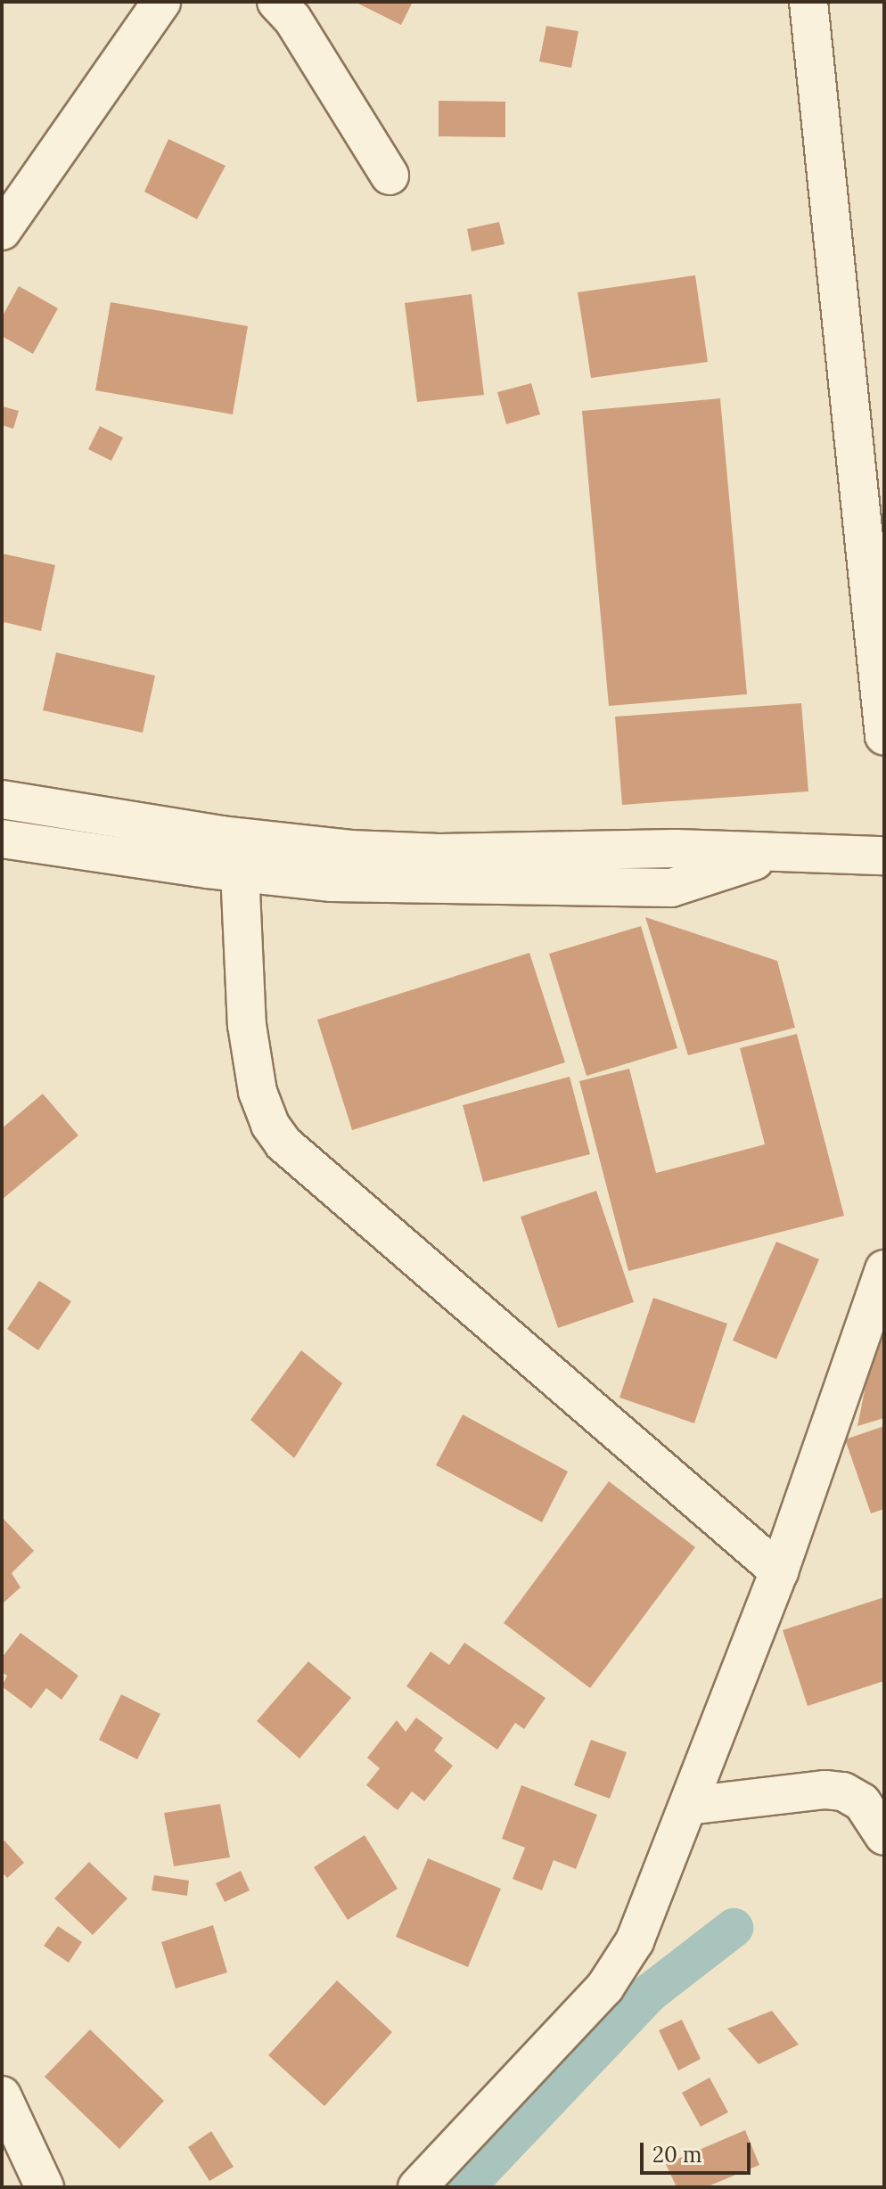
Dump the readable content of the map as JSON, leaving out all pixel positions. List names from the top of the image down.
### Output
{
  "scale_bar": "20 m"
}
